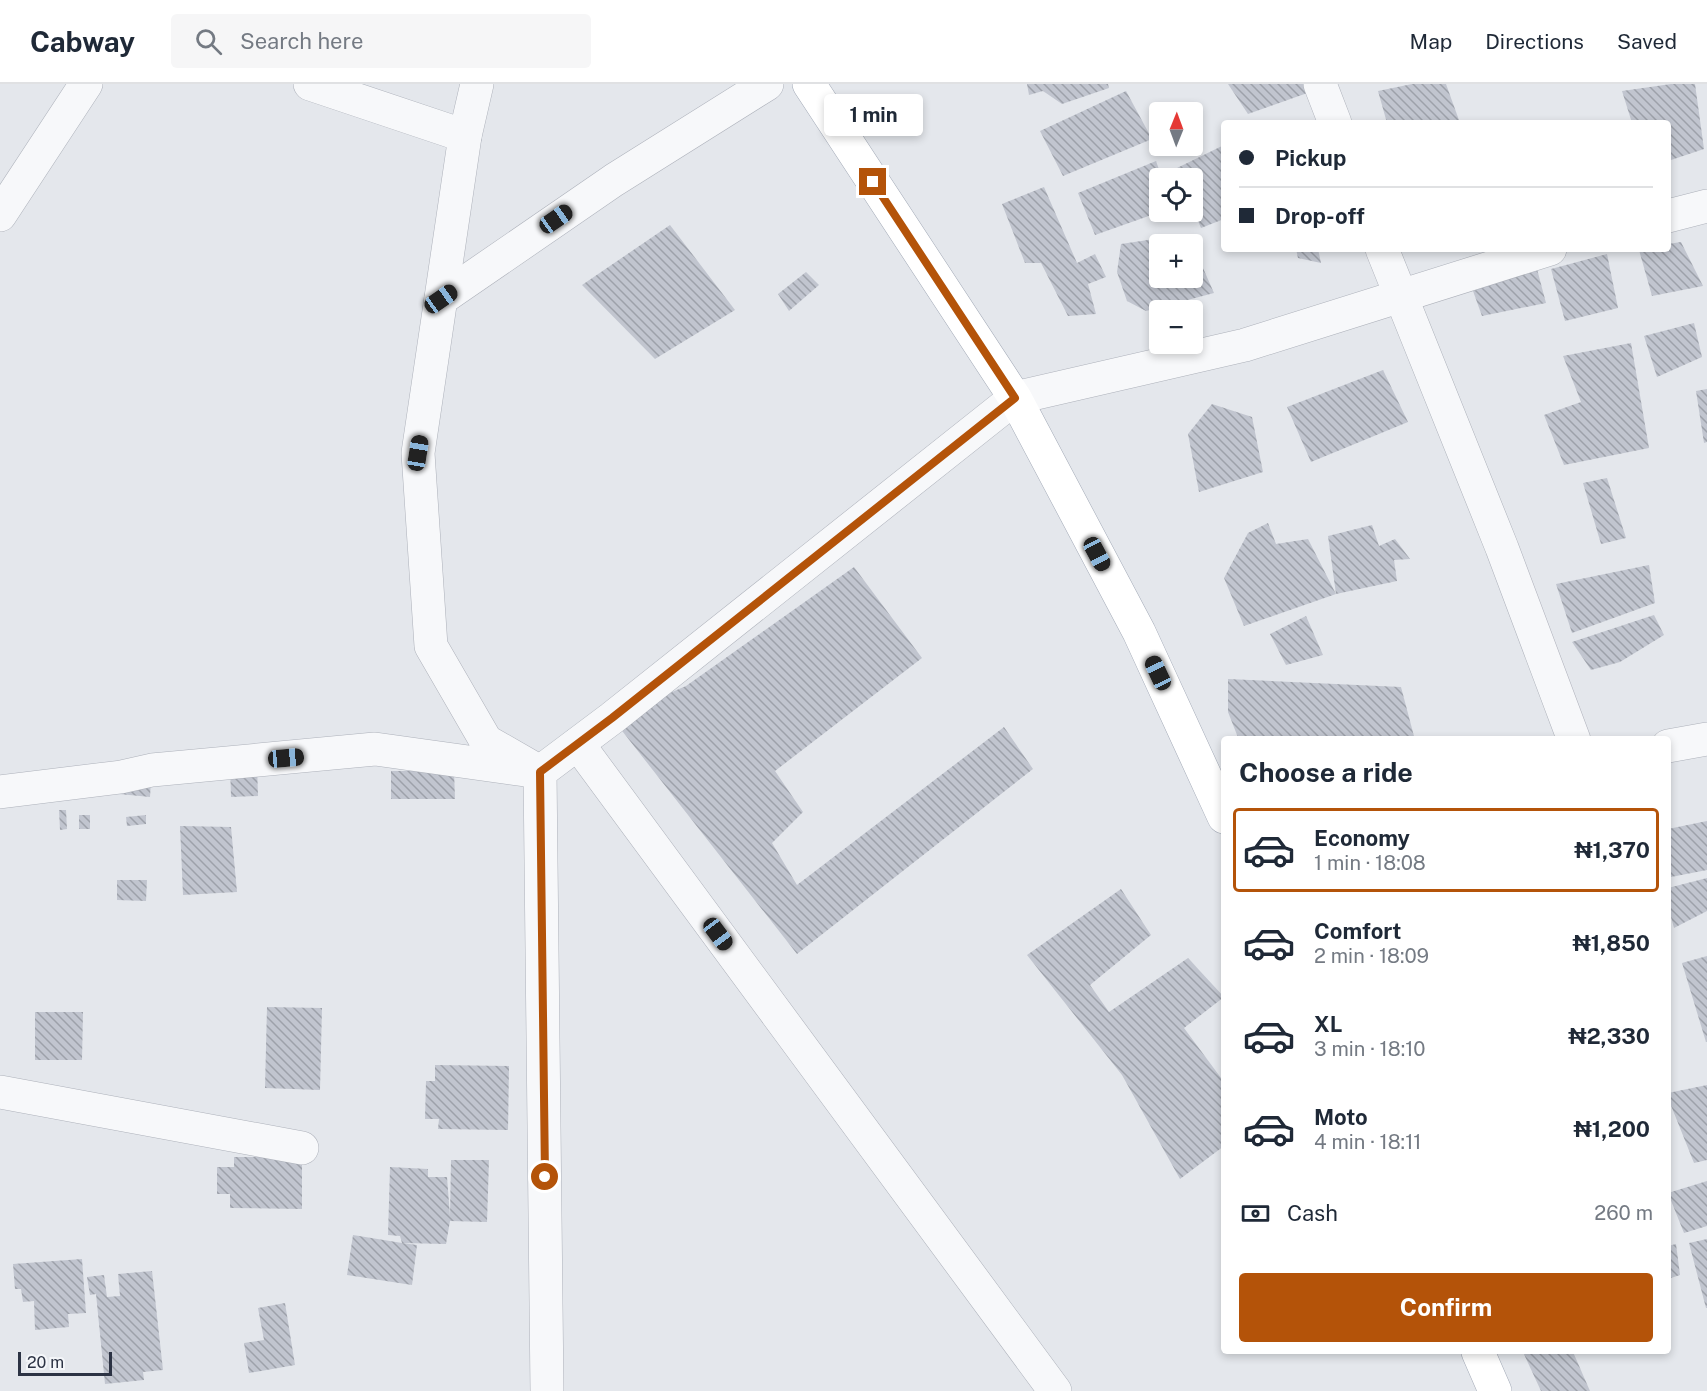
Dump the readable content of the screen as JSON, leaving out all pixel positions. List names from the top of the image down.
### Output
{
  "scale_bar": "20 m",
  "north": "top",
  "page": {
    "header": "Cabway",
    "search": "Search here",
    "nav": ["Map", "Directions", "Saved"],
    "bubble": "1 min",
    "map_buttons": ["+", "−"],
    "banner": ["Pickup", "Drop-off"],
    "heading": "Choose a ride",
    "list": [
      {
        "name": "Economy",
        "note": "1 min · 18:08",
        "value": "₦1,370"
      },
      {
        "name": "Comfort",
        "note": "2 min · 18:09",
        "value": "₦1,850"
      },
      {
        "name": "XL",
        "note": "3 min · 18:10",
        "value": "₦2,330"
      },
      {
        "name": "Moto",
        "note": "4 min · 18:11",
        "value": "₦1,200"
      }
    ],
    "pay": ["Cash", "260 m"],
    "buttons": "Confirm",
    "scale": "20 m"
  }
}
